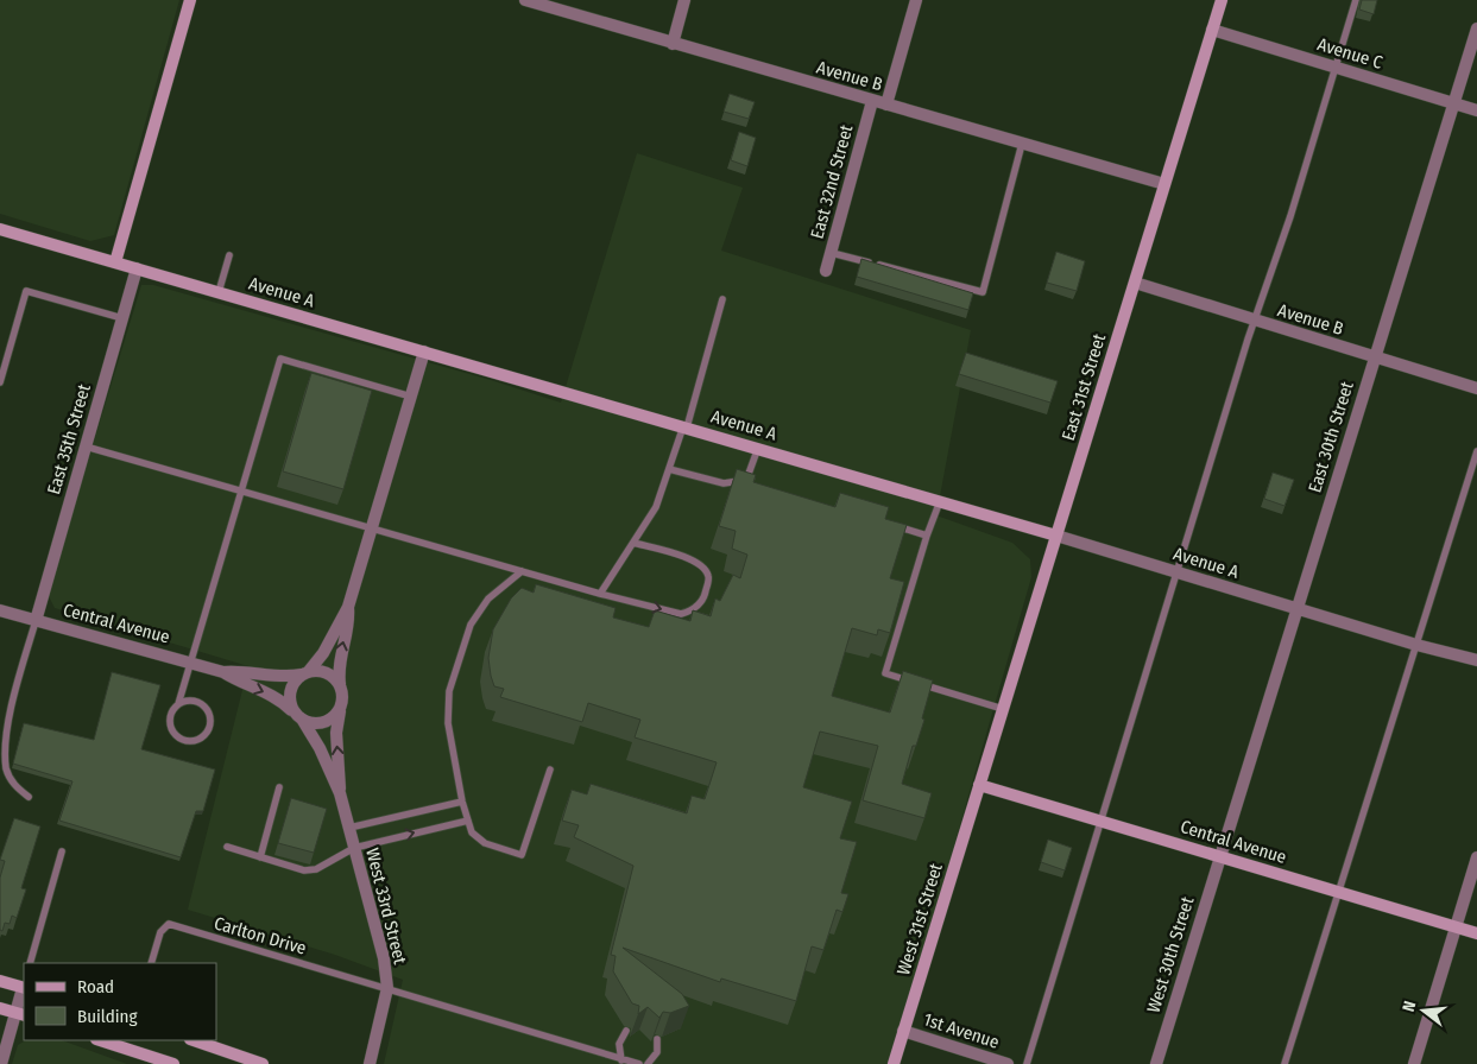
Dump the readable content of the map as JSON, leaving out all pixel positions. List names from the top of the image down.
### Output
{
  "streets": {
    "street": [
      "Avenue C",
      "Avenue B",
      "East 32nd Street",
      "Avenue A",
      "East 31st Street",
      "East 30th Street",
      "East 35th Street",
      "Central Avenue",
      "West 33rd Street",
      "West 31st Street",
      "West 30th Street",
      "1st Avenue"
    ],
    "lane": ["Carlton Drive"]
  },
  "crossings": [
    ["Avenue C", "East 31st Street"],
    ["Avenue C", "East 30th Street"],
    ["Avenue B", "East 32nd Street"],
    ["Avenue B", "East 31st Street"],
    ["Avenue B", "East 30th Street"],
    ["Avenue A", "East 31st Street"],
    ["Avenue A", "East 30th Street"],
    ["Avenue A", "East 35th Street"],
    ["East 31st Street", "Central Avenue"],
    ["East 31st Street", "West 31st Street"],
    ["East 30th Street", "Central Avenue"],
    ["East 30th Street", "West 30th Street"],
    ["East 35th Street", "Central Avenue"],
    ["Central Avenue", "West 33rd Street"],
    ["Central Avenue", "West 31st Street"],
    ["Central Avenue", "West 30th Street"],
    ["West 33rd Street", "Carlton Drive"],
    ["West 31st Street", "1st Avenue"]
  ],
  "legend": ["Road", "Building"],
  "north": "left"
}
